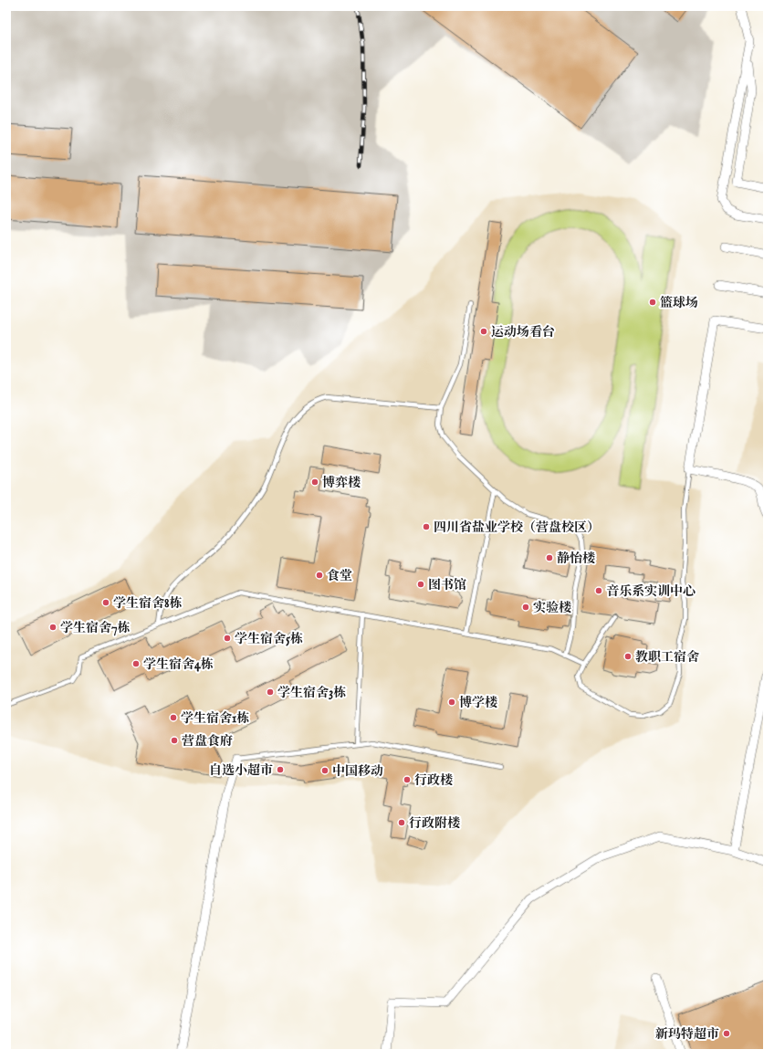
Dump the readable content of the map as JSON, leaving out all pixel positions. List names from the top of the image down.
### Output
{
  "places": [
    "篮球场",
    "运动场看台",
    "博弈楼",
    "四川省盐业学校（营盘校区）",
    "静怡楼",
    "食堂",
    "图书馆",
    "音乐系实训中心",
    "学生宿舍8栋",
    "实验楼",
    "学生宿舍7栋",
    "学生宿舍5栋",
    "教职工宿舍",
    "学生宿舍4栋",
    "学生宿舍3栋",
    "博学楼",
    "学生宿舍1栋",
    "营盘食府",
    "自选小超市",
    "中国移动",
    "行政楼",
    "行政附楼",
    "新玛特超市"
  ]
}
